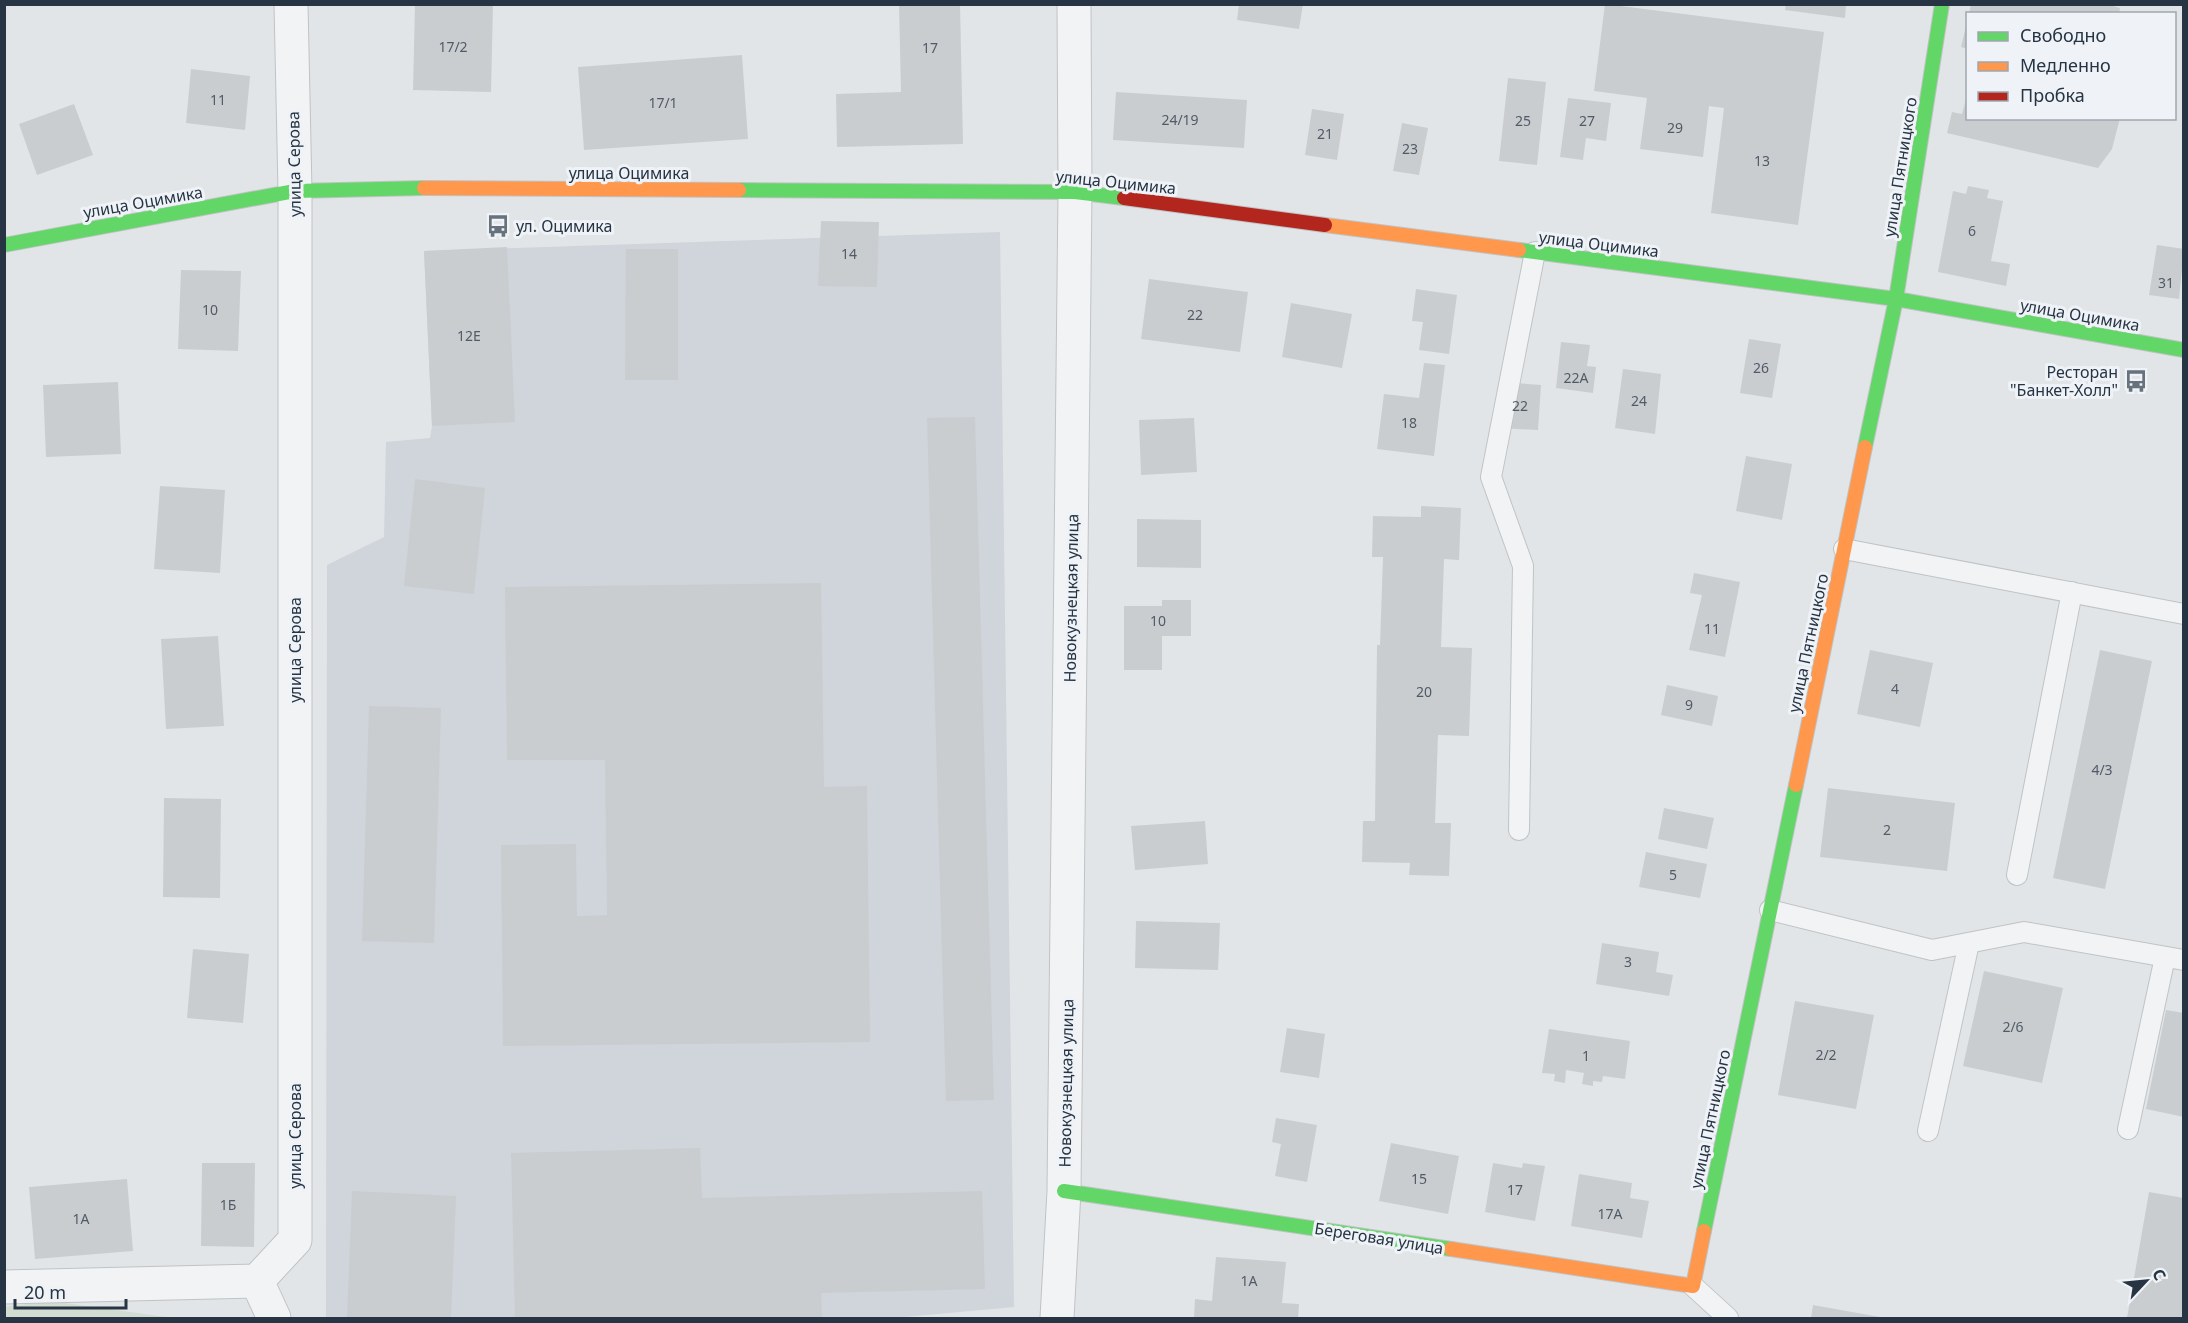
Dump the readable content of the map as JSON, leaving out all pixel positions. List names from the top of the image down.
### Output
{
  "streets": {
    "street": [
      "улица Серова",
      "улица Пятницкого",
      "улица Оцимика",
      "Новокузнецкая улица",
      "Береговая улица"
    ]
  },
  "crossings": [
    ["улица Серова", "улица Оцимика"],
    ["улица Пятницкого", "улица Оцимика"],
    ["улица Пятницкого", "Береговая улица"],
    ["улица Оцимика", "Новокузнецкая улица"],
    ["Новокузнецкая улица", "Береговая улица"]
  ],
  "places": {
    "bus stop": ["ул. Оцимика", "Ресторан \"Банкет-Холл\""]
  },
  "house_numbers": [
    "17/2",
    "17",
    "11",
    "17/1",
    "24/19",
    "25",
    "27",
    "29",
    "21",
    "23",
    "13",
    "6",
    "14",
    "31",
    "10",
    "22",
    "12Е",
    "26",
    "22А",
    "24",
    "22",
    "18",
    "10",
    "11",
    "4",
    "20",
    "9",
    "4/3",
    "2",
    "5",
    "3",
    "2/6",
    "2/2",
    "1",
    "15",
    "17",
    "1Б",
    "17А",
    "1А",
    "1А"
  ],
  "legend": ["Свободно", "Медленно", "Пробка"],
  "scale_bar": "20 m",
  "north": "top right"
}
